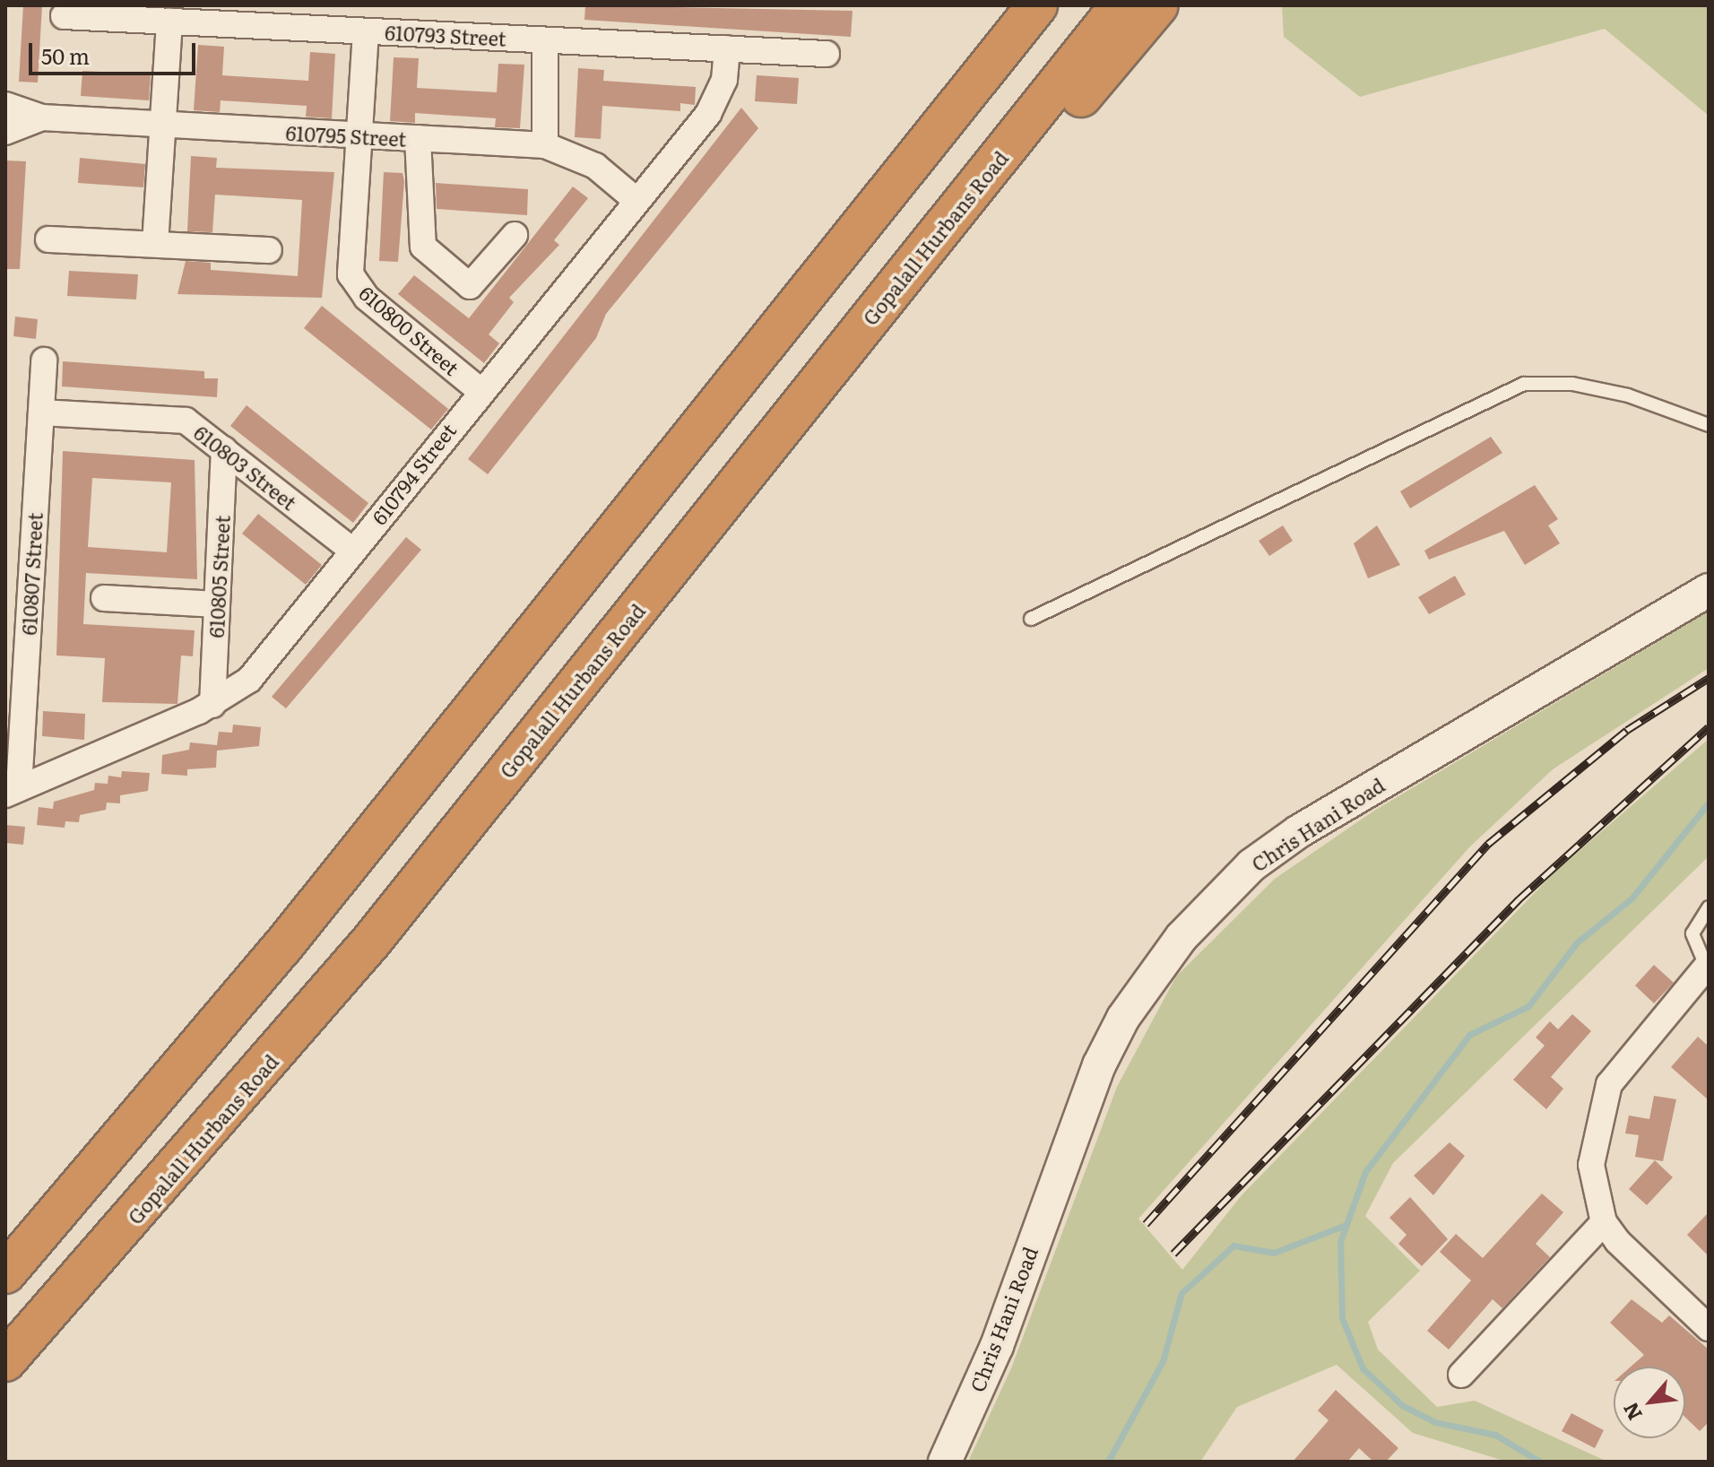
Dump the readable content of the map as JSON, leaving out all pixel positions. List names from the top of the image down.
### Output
{
  "streets": {
    "highway": ["Gopalall Hurbans Road"],
    "street": [
      "610793 Street",
      "610795 Street",
      "610800 Street",
      "610803 Street",
      "610794 Street",
      "610807 Street",
      "610805 Street",
      "Chris Hani Road"
    ]
  },
  "crossings": [
    ["610793 Street", "610800 Street"],
    ["610793 Street", "610794 Street"],
    ["610795 Street", "610800 Street"],
    ["610795 Street", "610794 Street"],
    ["610800 Street", "610794 Street"],
    ["610803 Street", "610794 Street"],
    ["610803 Street", "610807 Street"],
    ["610803 Street", "610805 Street"],
    ["610794 Street", "610807 Street"],
    ["610794 Street", "610805 Street"]
  ],
  "scale_bar": "50 m",
  "north": "bottom left"
}
